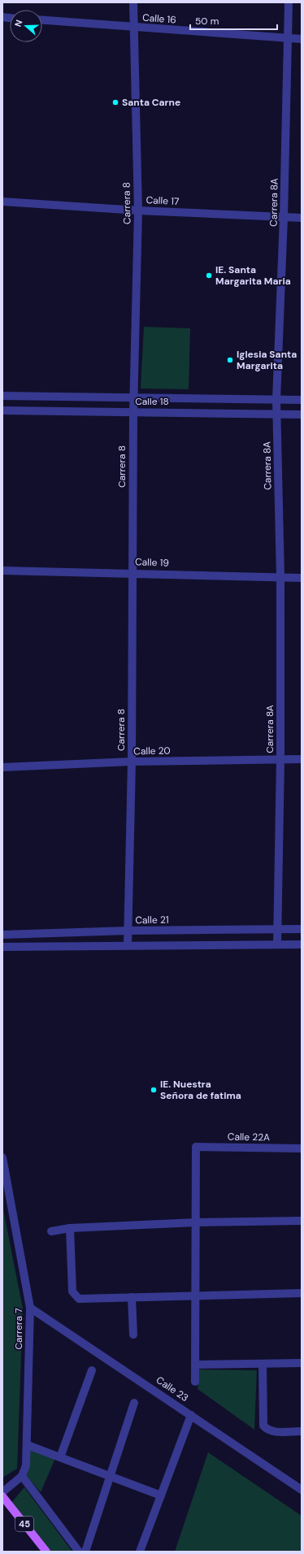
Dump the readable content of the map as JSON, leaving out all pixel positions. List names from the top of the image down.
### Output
{
  "streets": {
    "main road": ["45"],
    "street": [
      "Calle 16",
      "Calle 17",
      "Carrera 8A",
      "Carrera 8",
      "Calle 18",
      "Calle 19",
      "Calle 20",
      "Calle 21",
      "Calle 22A",
      "Carrera 7",
      "Calle 23"
    ]
  },
  "crossings": [
    ["Calle 16", "Carrera 8A"],
    ["Calle 16", "Carrera 8"],
    ["Calle 17", "Carrera 8A"],
    ["Calle 17", "Carrera 8"],
    ["Carrera 8A", "Calle 18"],
    ["Carrera 8A", "Calle 19"],
    ["Carrera 8A", "Calle 20"],
    ["Carrera 8A", "Calle 21"],
    ["Carrera 8", "Calle 18"],
    ["Carrera 8", "Calle 19"],
    ["Carrera 8", "Calle 20"],
    ["Carrera 8", "Calle 21"],
    ["Carrera 7", "Calle 23"]
  ],
  "places": [
    "Santa Carne",
    "IE. Santa Margarita Maria",
    "Iglesia Santa Margarita",
    "IE. Nuestra Señora de fatima"
  ],
  "scale_bar": "50 m",
  "north": "left"
}
